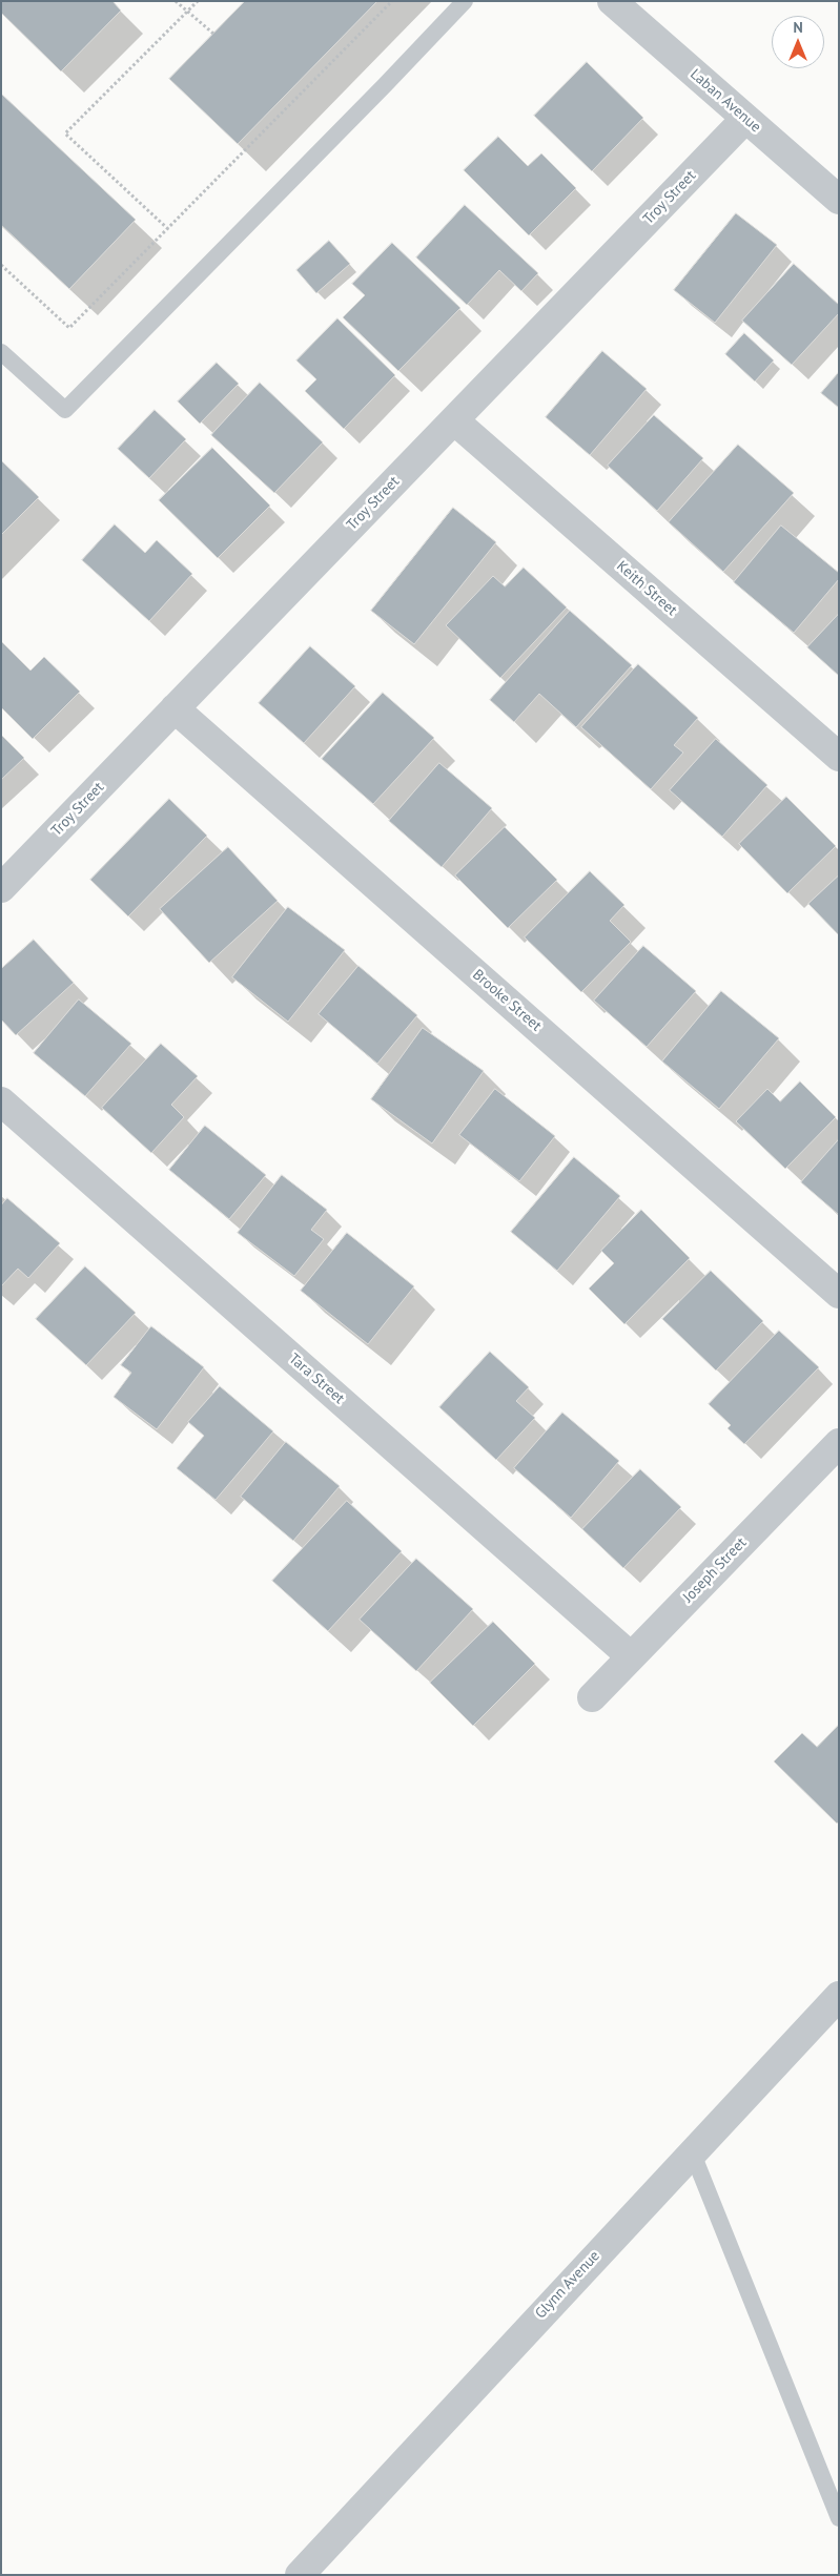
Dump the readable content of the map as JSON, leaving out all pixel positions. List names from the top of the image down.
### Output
{
  "streets": {
    "street": [
      "Laban Avenue",
      "Troy Street",
      "Keith Street",
      "Brooke Street",
      "Tara Street",
      "Joseph Street",
      "Glynn Avenue"
    ]
  },
  "crossings": [
    ["Laban Avenue", "Troy Street"],
    ["Troy Street", "Keith Street"],
    ["Troy Street", "Brooke Street"],
    ["Tara Street", "Joseph Street"]
  ],
  "north": "top"
}
